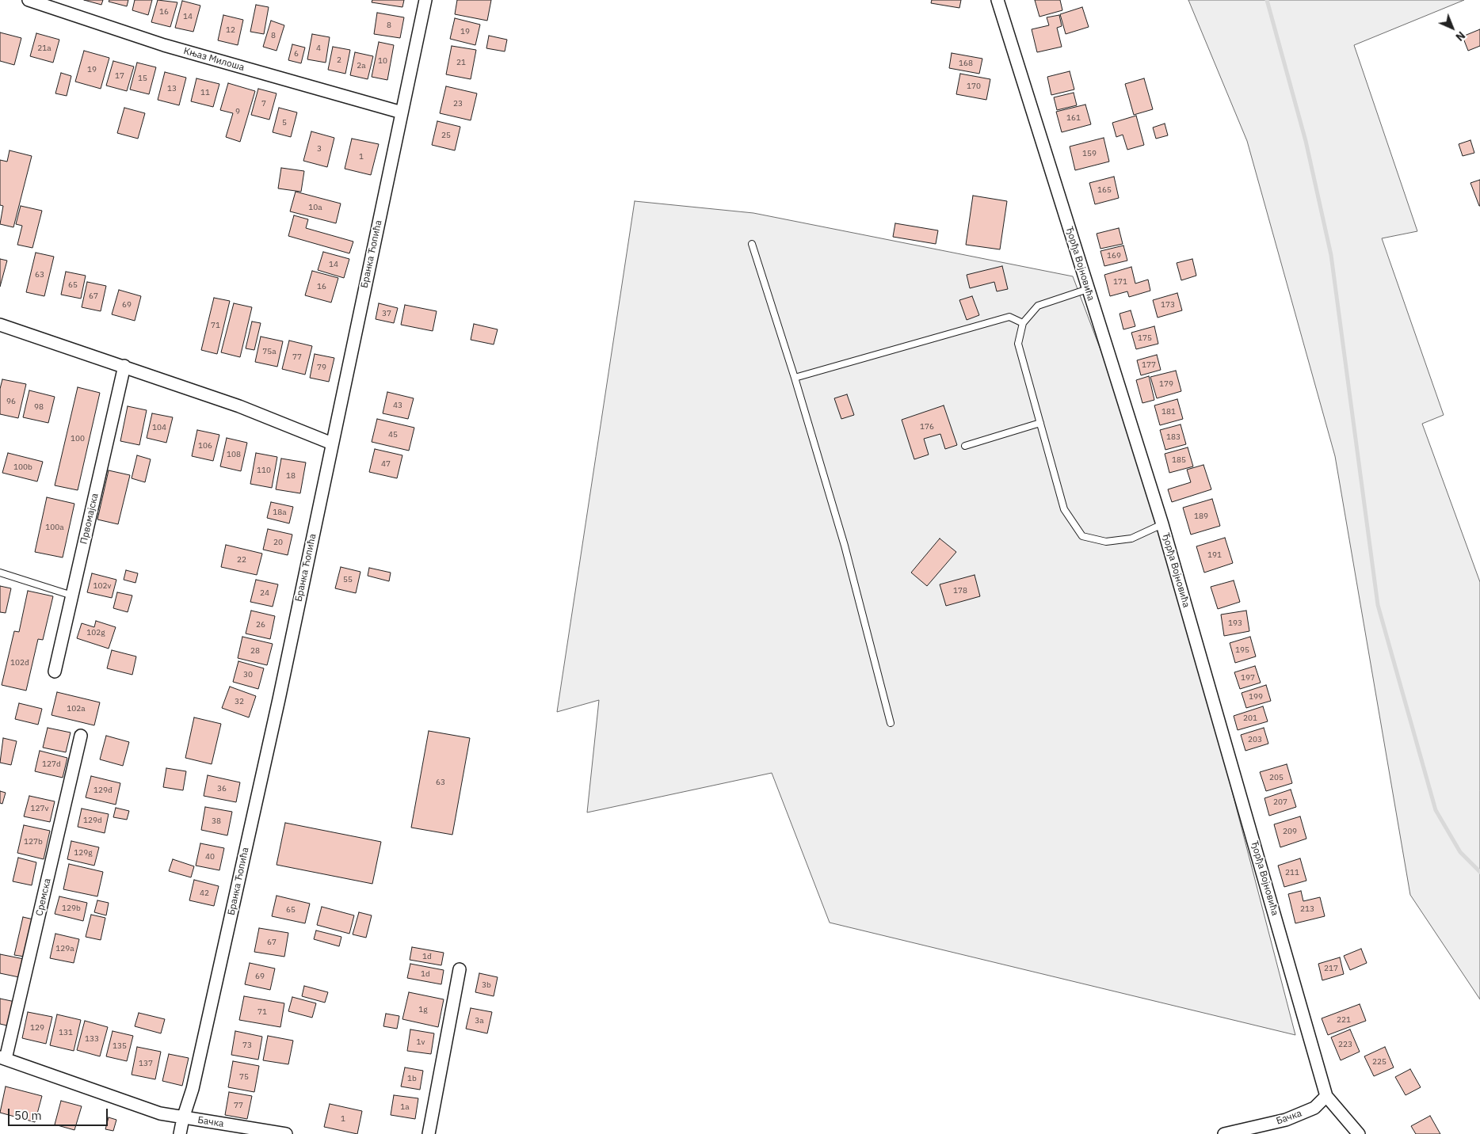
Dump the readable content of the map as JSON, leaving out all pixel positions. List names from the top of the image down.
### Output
{
  "streets": {
    "street": [
      "Књаз Милоша",
      "Бранка Ћопића",
      "Ђорђа Војновића",
      "Првомајска",
      "Сремска",
      "Бачка"
    ]
  },
  "crossings": [
    ["Књаз Милоша", "Бранка Ћопића"],
    ["Бранка Ћопића", "Сремска"],
    ["Бранка Ћопића", "Бачка"],
    ["Ђорђа Војновића", "Бачка"],
    ["Сремска", "Бачка"]
  ],
  "house_numbers": [
    "16",
    "14",
    "8",
    "12",
    "19",
    "8",
    "21a",
    "4",
    "6",
    "2",
    "10",
    "21",
    "168",
    "2a",
    "19",
    "17",
    "15",
    "170",
    "13",
    "11",
    "7",
    "23",
    "9",
    "161",
    "5",
    "25",
    "3",
    "159",
    "1",
    "165",
    "10a",
    "169",
    "14",
    "63",
    "171",
    "65",
    "16",
    "67",
    "69",
    "173",
    "37",
    "71",
    "175",
    "75a",
    "77",
    "177",
    "79",
    "179",
    "96",
    "43",
    "98",
    "181",
    "176",
    "104",
    "45",
    "183",
    "100",
    "106",
    "108",
    "185",
    "47",
    "100b",
    "110",
    "18",
    "18a",
    "189",
    "100a",
    "20",
    "191",
    "22",
    "55",
    "102v",
    "178",
    "24",
    "193",
    "26",
    "102g",
    "195",
    "28",
    "102đ",
    "30",
    "197",
    "199",
    "32",
    "102a",
    "201",
    "203",
    "127d",
    "205",
    "63",
    "36",
    "129đ",
    "207",
    "127v",
    "129d",
    "38",
    "209",
    "127b",
    "129g",
    "40",
    "211",
    "42",
    "129b",
    "213",
    "65",
    "67",
    "129a",
    "1đ",
    "217",
    "1d",
    "69",
    "3b",
    "1g",
    "71",
    "221",
    "3a",
    "129",
    "131",
    "133",
    "1v",
    "223",
    "73",
    "135",
    "225",
    "137",
    "75",
    "1b",
    "77",
    "1a",
    "1"
  ],
  "scale_bar": "50 m",
  "north": "bottom right"
}
